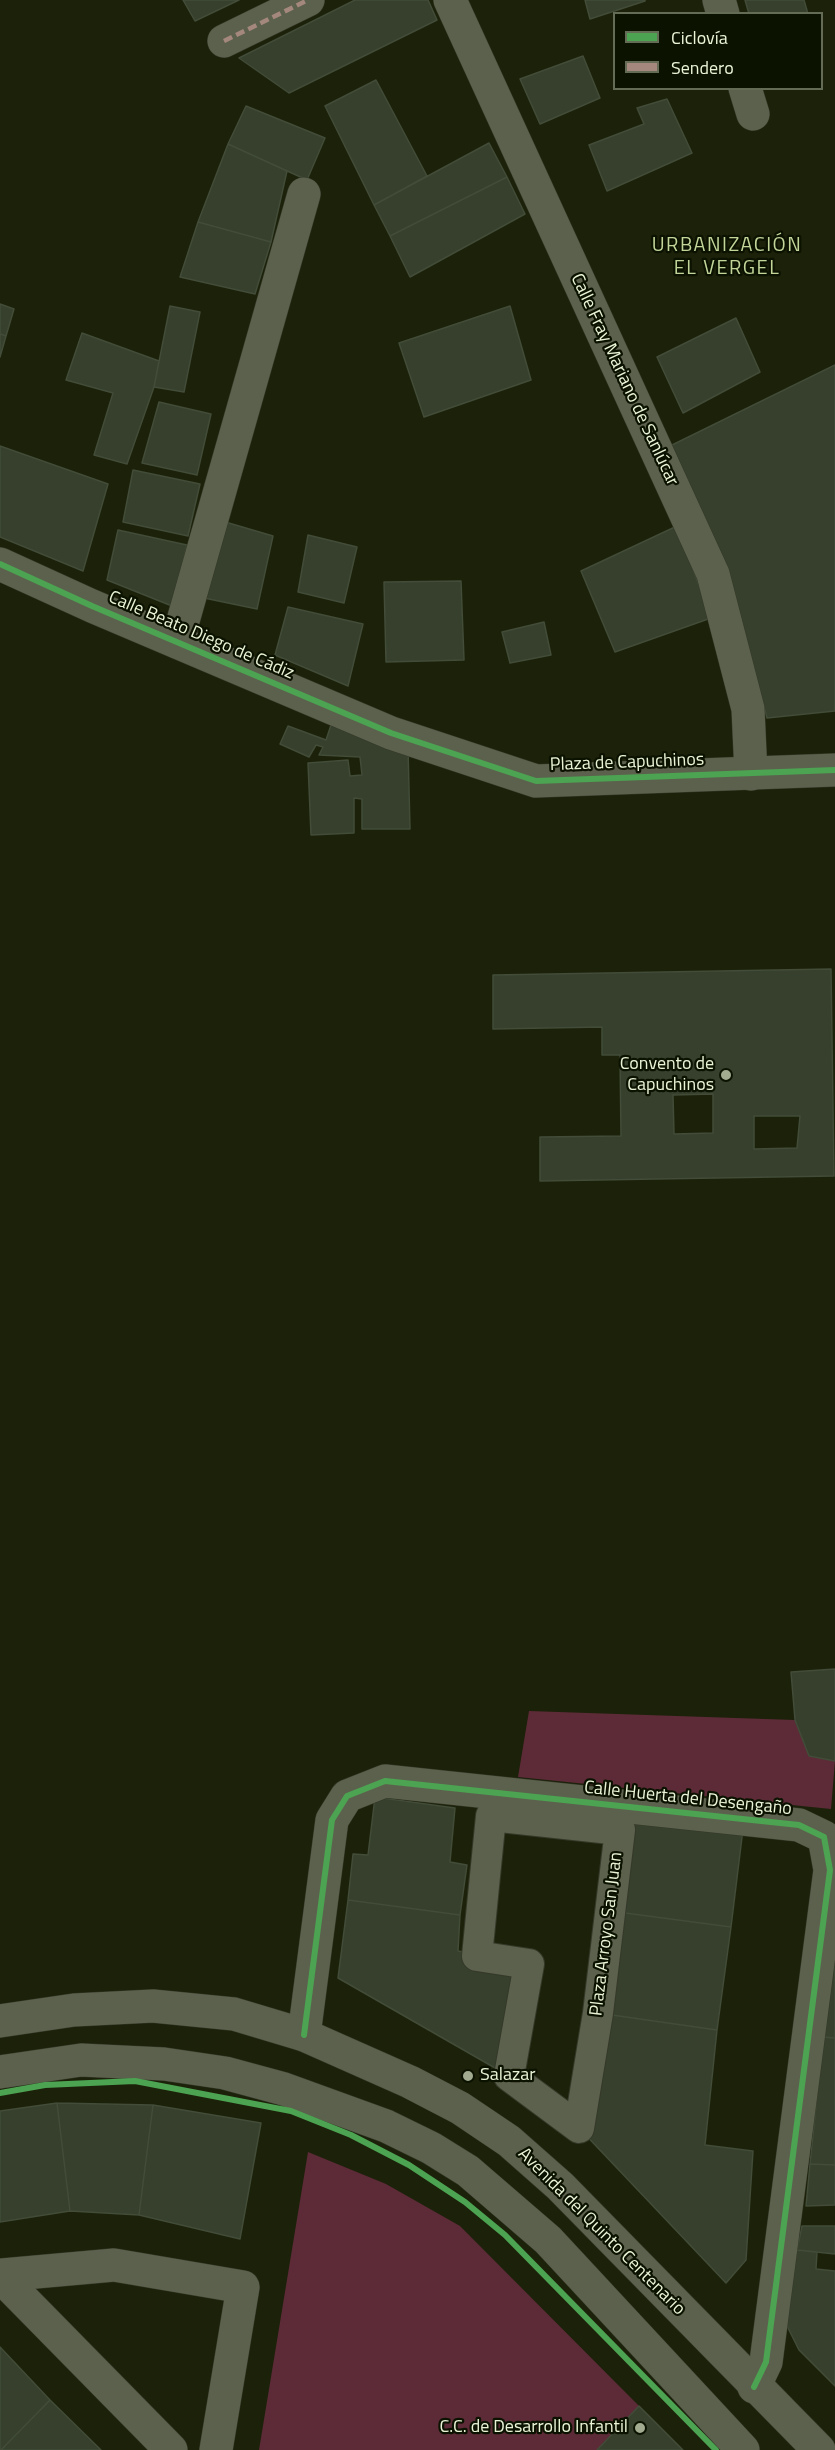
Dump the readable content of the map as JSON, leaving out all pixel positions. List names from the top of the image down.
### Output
{
  "streets": {
    "street": [
      "Calle Fray Mariano de Sanlúcar",
      "Calle Beato Diego de Cádiz",
      "Plaza de Capuchinos",
      "Calle Huerta del Desengaño",
      "Plaza Arroyo San Juan",
      "Avenida del Quinto Centenario"
    ]
  },
  "crossings": [
    ["Calle Fray Mariano de Sanlúcar", "Plaza de Capuchinos"],
    ["Calle Beato Diego de Cádiz", "Plaza de Capuchinos"],
    ["Calle Huerta del Desengaño", "Avenida del Quinto Centenario"]
  ],
  "districts": ["URBANIZACIÓN EL VERGEL"],
  "places": ["Convento de Capuchinos", "Salazar", "C.C. de Desarrollo Infantil"],
  "legend": ["Ciclovía", "Sendero"]
}
